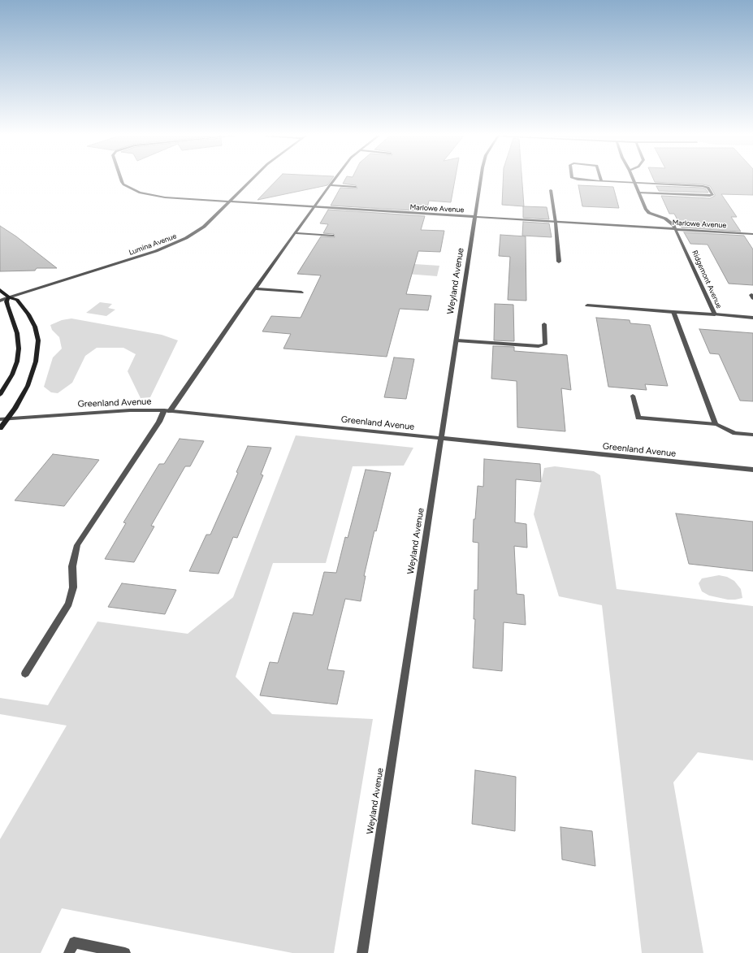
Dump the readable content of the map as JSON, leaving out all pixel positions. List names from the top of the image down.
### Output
{
  "streets": {
    "street": [
      "Marlowe Avenue",
      "Lumina Avenue",
      "Ridgemont Avenue",
      "Weyland Avenue",
      "Greenland Avenue"
    ]
  },
  "crossings": [
    ["Marlowe Avenue", "Lumina Avenue"],
    ["Marlowe Avenue", "Ridgemont Avenue"],
    ["Marlowe Avenue", "Weyland Avenue"],
    ["Weyland Avenue", "Greenland Avenue"]
  ]
}
